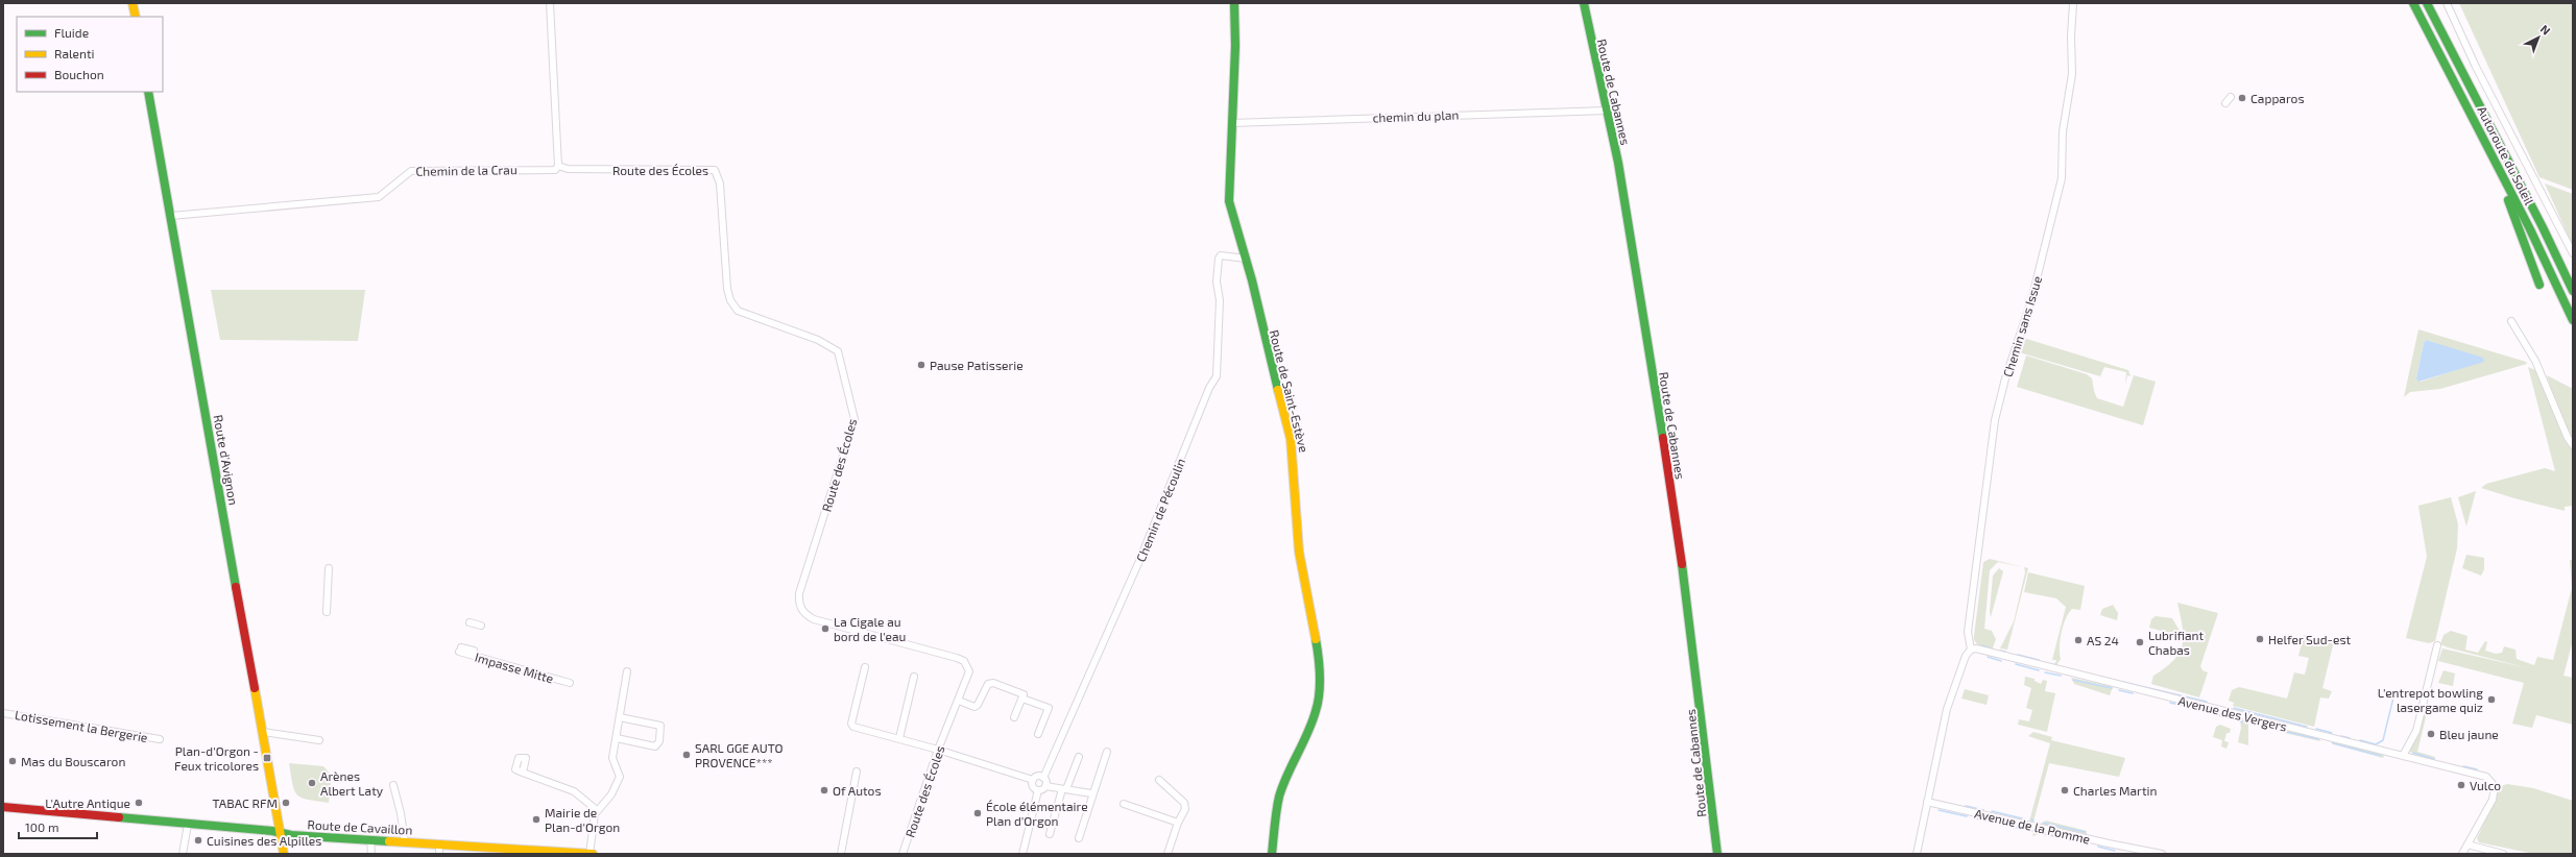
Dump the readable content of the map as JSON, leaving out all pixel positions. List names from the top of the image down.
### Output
{
  "streets": {
    "main road": [
      "Route de Cabannes",
      "Autoroute du Soleil",
      "Route de Saint-Estève",
      "Route d'Avignon",
      "Route de Cavaillon"
    ],
    "street": [
      "chemin du plan",
      "Chemin de la Crau",
      "Route des Écoles",
      "Chemin sans Issue",
      "Chemin de Pécoulin",
      "Impasse Mitte",
      "Avenue des Vergers",
      "Lotissement la Bergerie",
      "Avenue de la Pomme"
    ]
  },
  "crossings": [
    ["Route de Cabannes", "chemin du plan"],
    ["chemin du plan", "Route de Saint-Estève"],
    ["Chemin de la Crau", "Route des Écoles"],
    ["Chemin de la Crau", "Route d'Avignon"],
    ["Chemin sans Issue", "Avenue des Vergers"],
    ["Route de Saint-Estève", "Chemin de Pécoulin"],
    ["Route d'Avignon", "Route de Cavaillon"]
  ],
  "places": {
    "other": [
      "Capparos",
      "Pause Patisserie",
      "La Cigale au bord de l'eau",
      "Helfer Sud-est",
      "AS 24",
      "Lubrifiant Chabas",
      "L'entrepot bowling lasergame quiz",
      "Bleu jaune",
      "SARL GGE AUTO PROVENCE***",
      "Mas du Bouscaron",
      "Arènes Albert Laty",
      "Vulco",
      "Of Autos",
      "Charles Martin",
      "L'Autre Antique",
      "TABAC RFM",
      "École élémentaire Plan d'Orgon",
      "Mairie de Plan-d'Orgon",
      "Cuisines des Alpilles"
    ],
    "transit": ["Plan-d'Orgon - Feux tricolores"]
  },
  "legend": ["Fluide", "Ralenti", "Bouchon"],
  "scale_bar": "100 m",
  "north": "top right"
}
